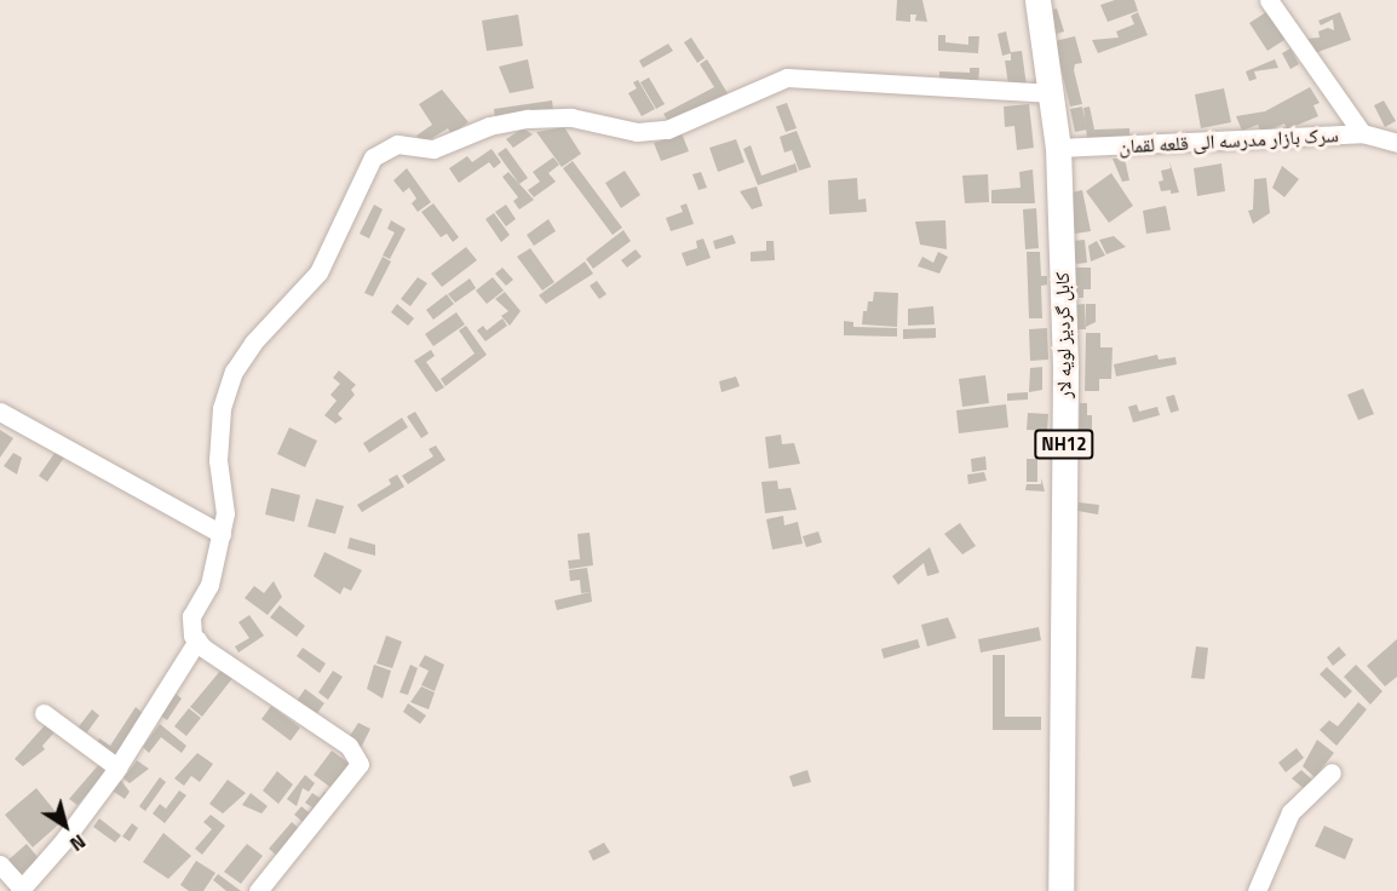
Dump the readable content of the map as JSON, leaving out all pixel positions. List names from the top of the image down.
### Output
{
  "streets": {
    "highway": ["کابل گردیز لویه لار", "NH12"],
    "street": ["سرک بازار مدرسه الی قلعه لقمان"]
  },
  "crossings": [
    ["سرک بازار مدرسه الی قلعه لقمان", "کابل گردیز لویه لار"]
  ],
  "north": "bottom right"
}
